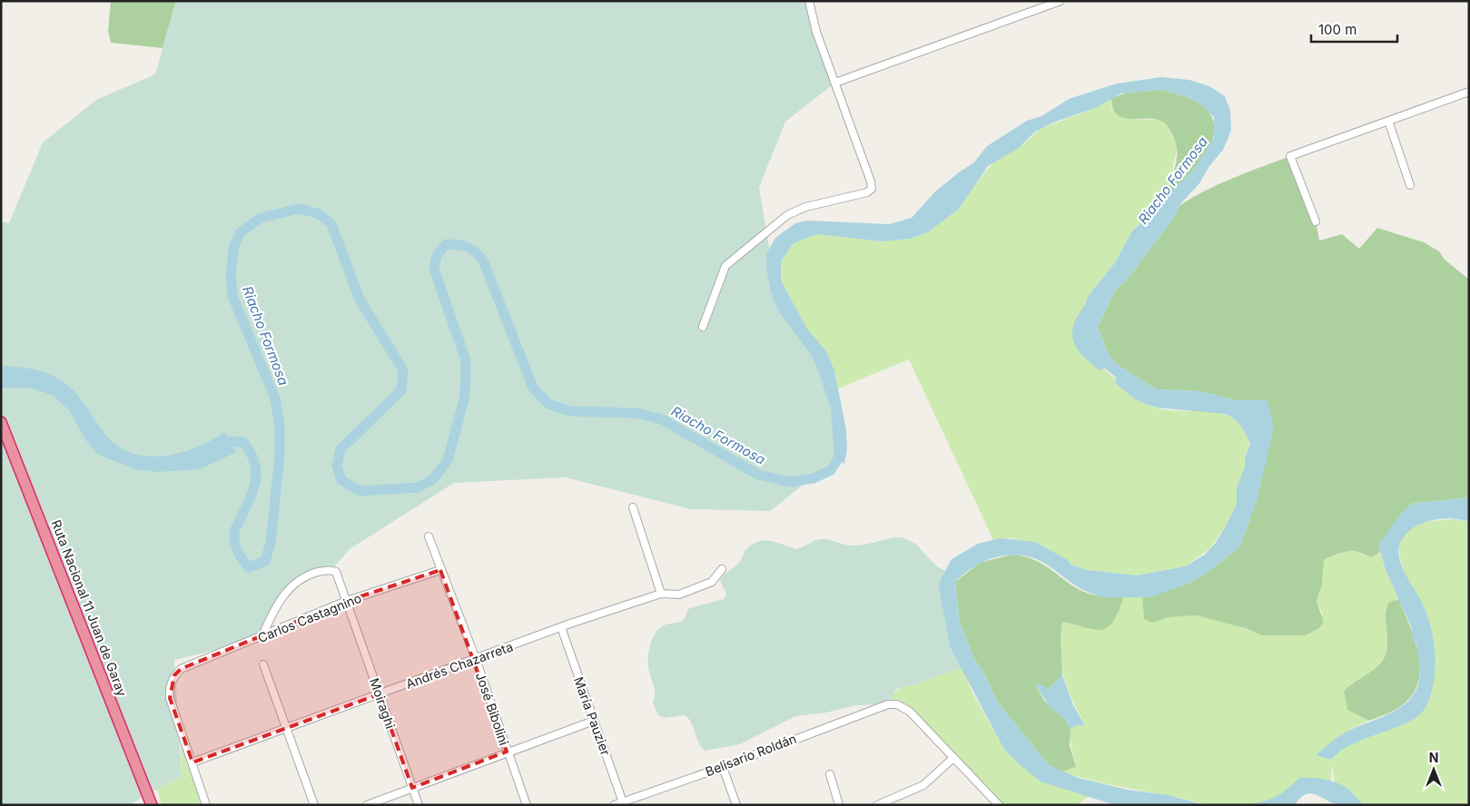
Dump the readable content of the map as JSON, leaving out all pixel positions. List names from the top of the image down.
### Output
{
  "streets": {
    "highway": ["Ruta Nacional 11 Juan de Garay"],
    "street": [
      "Carlos Castagnino",
      "Andrés Chazarreta",
      "Moiraghi",
      "José Bibolini",
      "María Pauzier",
      "Belisario Roldán"
    ]
  },
  "crossings": [
    ["Carlos Castagnino", "Andrés Chazarreta"],
    ["Carlos Castagnino", "Moiraghi"],
    ["Carlos Castagnino", "José Bibolini"],
    ["Andrés Chazarreta", "Moiraghi"],
    ["Andrés Chazarreta", "José Bibolini"],
    ["Andrés Chazarreta", "María Pauzier"],
    ["María Pauzier", "Belisario Roldán"]
  ],
  "water": ["Riacho Formosa"],
  "scale_bar": "100 m",
  "north": "top"
}
